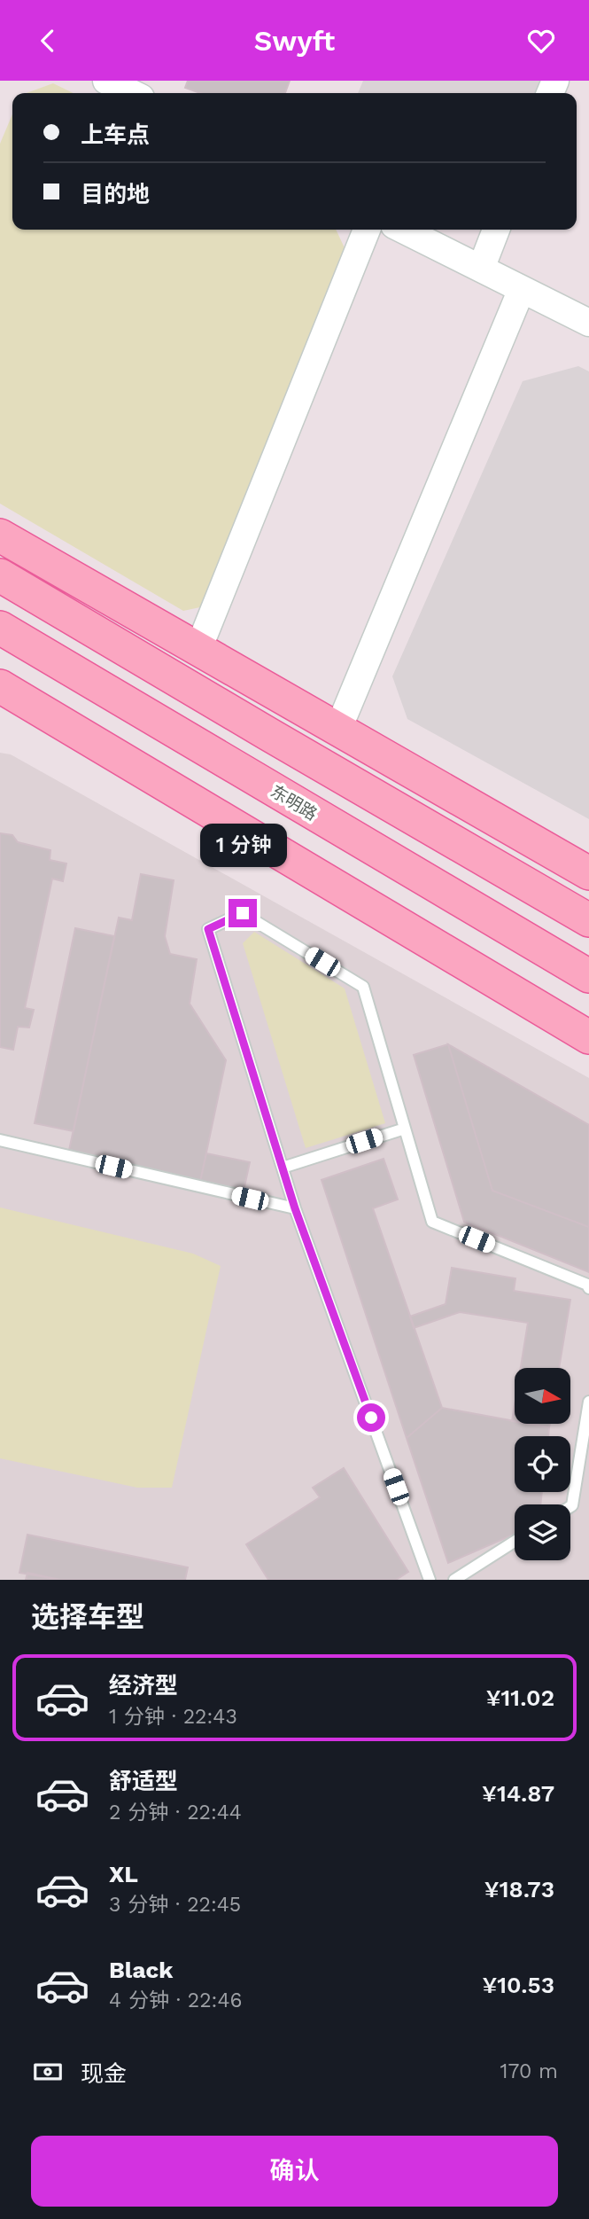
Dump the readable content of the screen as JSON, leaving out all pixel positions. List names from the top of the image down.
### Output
{
  "streets": {
    "main road": ["东明路"]
  },
  "north": "right",
  "page": {
    "header": "Swyft",
    "banner": ["上车点", "目的地"],
    "bubble": "1 分钟",
    "heading": "选择车型",
    "list": [
      {
        "name": "经济型",
        "note": "1 分钟 · 22:43",
        "value": "¥11.02"
      },
      {
        "name": "舒适型",
        "note": "2 分钟 · 22:44",
        "value": "¥14.87"
      },
      {
        "name": "XL",
        "note": "3 分钟 · 22:45",
        "value": "¥18.73"
      },
      {
        "name": "Black",
        "note": "4 分钟 · 22:46",
        "value": "¥10.53"
      }
    ],
    "pay": ["现金", "170 m"],
    "buttons": "确认"
  }
}
